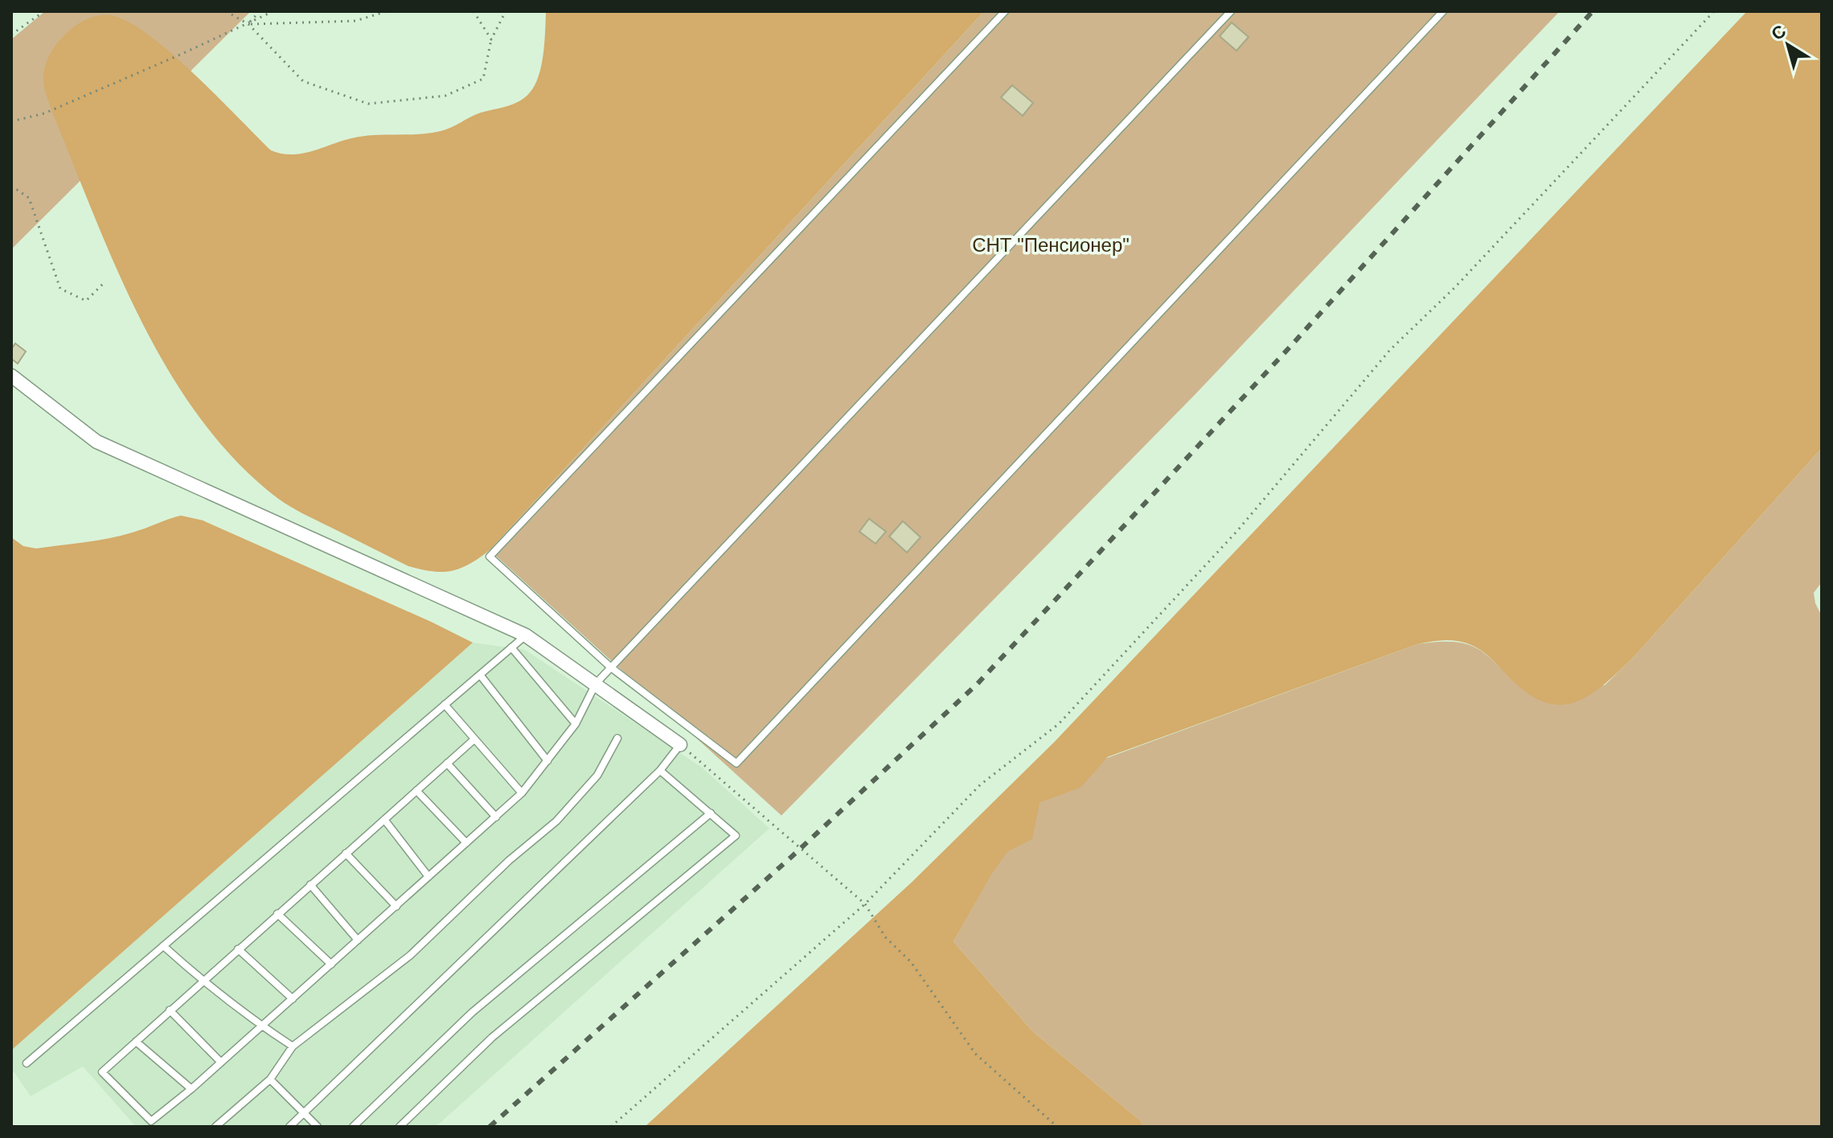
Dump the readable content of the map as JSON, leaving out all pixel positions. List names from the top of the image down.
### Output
{
  "parks": ["СНТ \"Пенсионер\""],
  "north": "top left"
}
